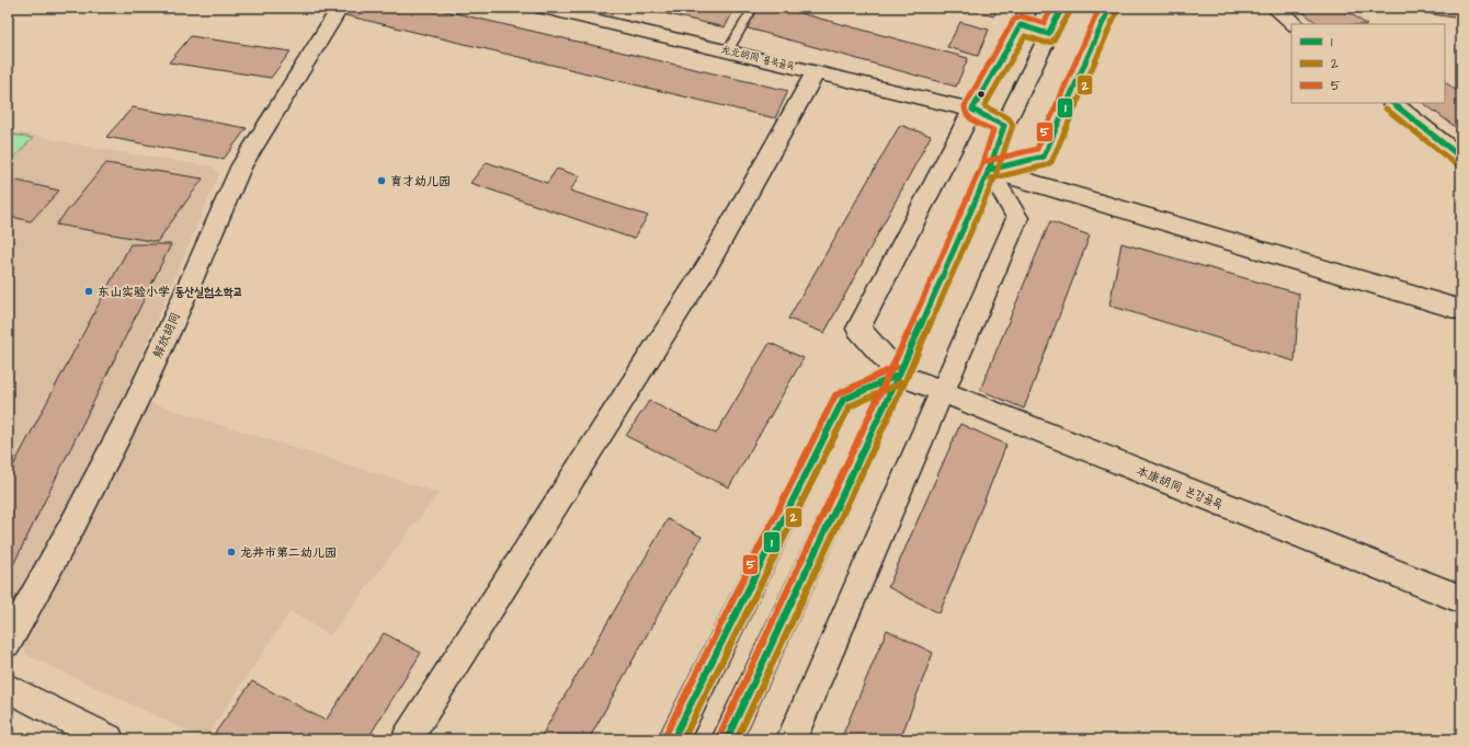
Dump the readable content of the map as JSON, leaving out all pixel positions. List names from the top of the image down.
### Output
{
  "streets": {
    "street": ["龙北胡同 룡북골목", "解放胡同", "本康胡同 본강골목"]
  },
  "places": ["育才幼儿园", "东山实验小学 동산실험소학교", "龙井市第二幼儿园"],
  "lines": ["transit line 1", "transit line 5", "transit line 2"],
  "legend": ["1", "2", "5"]
}
